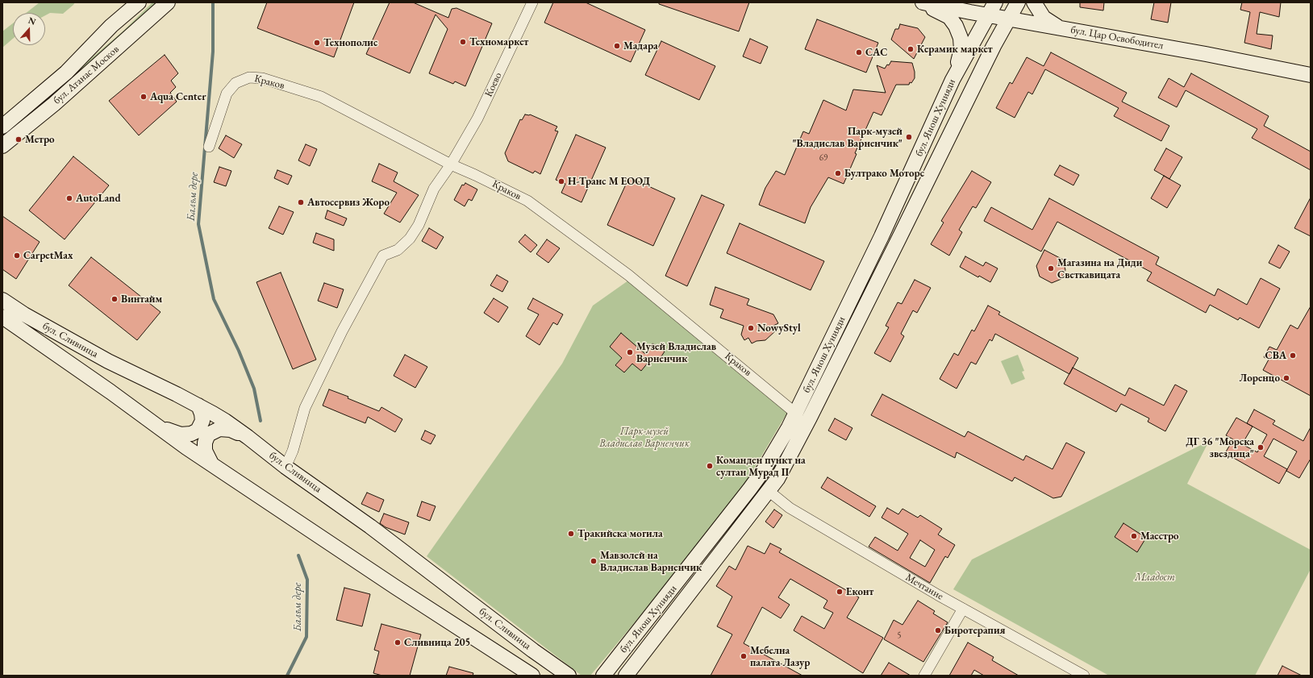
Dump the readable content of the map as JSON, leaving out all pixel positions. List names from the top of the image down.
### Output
{
  "streets": {
    "main road": [
      "бул. Цар Освободител",
      "бул. Атанас Москов",
      "бул. Янош Хунияди",
      "бул. Сливница"
    ],
    "street": ["Краков", "Коево", "Мечтание"]
  },
  "crossings": [
    ["бул. Цар Освободител", "бул. Янош Хунияди"],
    ["Краков", "Коево"],
    ["Краков", "бул. Янош Хунияди"],
    ["Коево", "бул. Сливница"],
    ["бул. Янош Хунияди", "Мечтание"]
  ],
  "water": ["Балъм дере"],
  "parks": ["Парк-музей Владислав Варненчик", "Младост"],
  "places": [
    "Техномаркет",
    "Технополис",
    "Мадара",
    "Керамик маркет",
    "САС",
    "Aqua Center",
    "Парк-музей \"Владислав Варненчик\"",
    "Метро",
    "Бултрако Моторс",
    "Н-Транс М ЕООД",
    "AutoLand",
    "Автосервиз Жоро",
    "CarpetMax",
    "Магазина на Диди Светкавицата",
    "Винтайм",
    "NowyStyl",
    "Музей Владислав Варненчик",
    "CBA",
    "Лоренцо",
    "ДГ 36 \"Морска звездица\"",
    "Команден пункт на султан Мурад II",
    "Тракийска могила",
    "Маестро",
    "Мавзолей на Владислав Варненчик",
    "Еконт",
    "Биротерапия",
    "Сливница 205",
    "Мебелна палата Лазур"
  ],
  "house_numbers": ["69", "5"],
  "north": "top"
}
